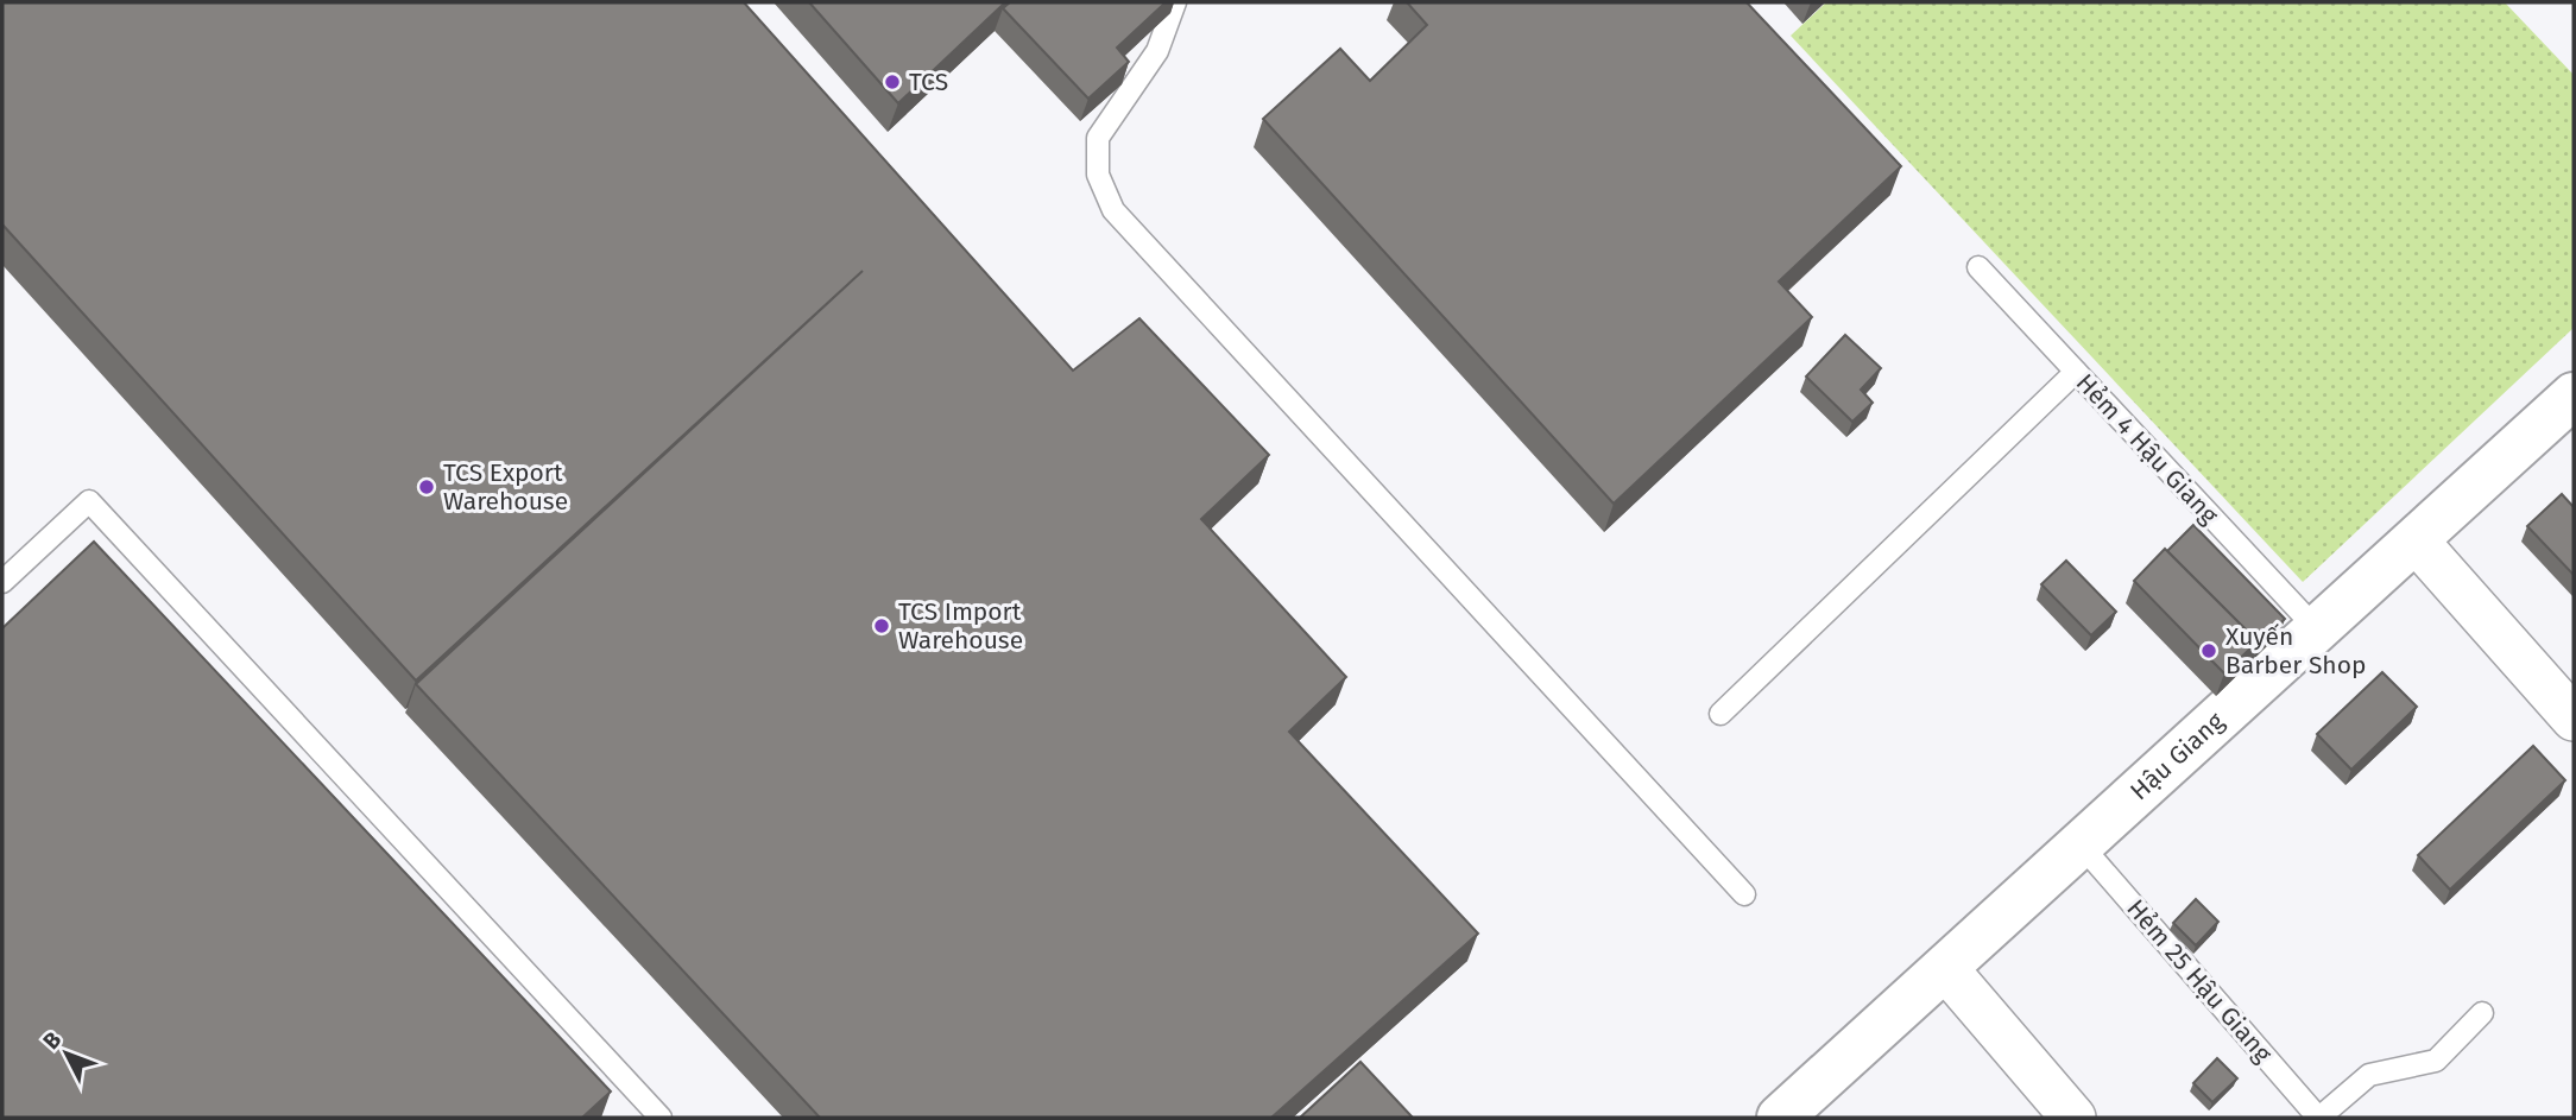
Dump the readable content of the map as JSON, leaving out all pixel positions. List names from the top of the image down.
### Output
{
  "streets": {
    "street": ["Hậu Giang"],
    "lane": ["Hẻm 4 Hậu Giang", "Hẻm 25 Hậu Giang"]
  },
  "crossings": [
    ["Hẻm 4 Hậu Giang", "Hậu Giang"],
    ["Hậu Giang", "Hẻm 25 Hậu Giang"]
  ],
  "places": [
    "TCS",
    "TCS Export Warehouse",
    "TCS Import Warehouse",
    "Xuyến Barber Shop"
  ],
  "north": "top left"
}
